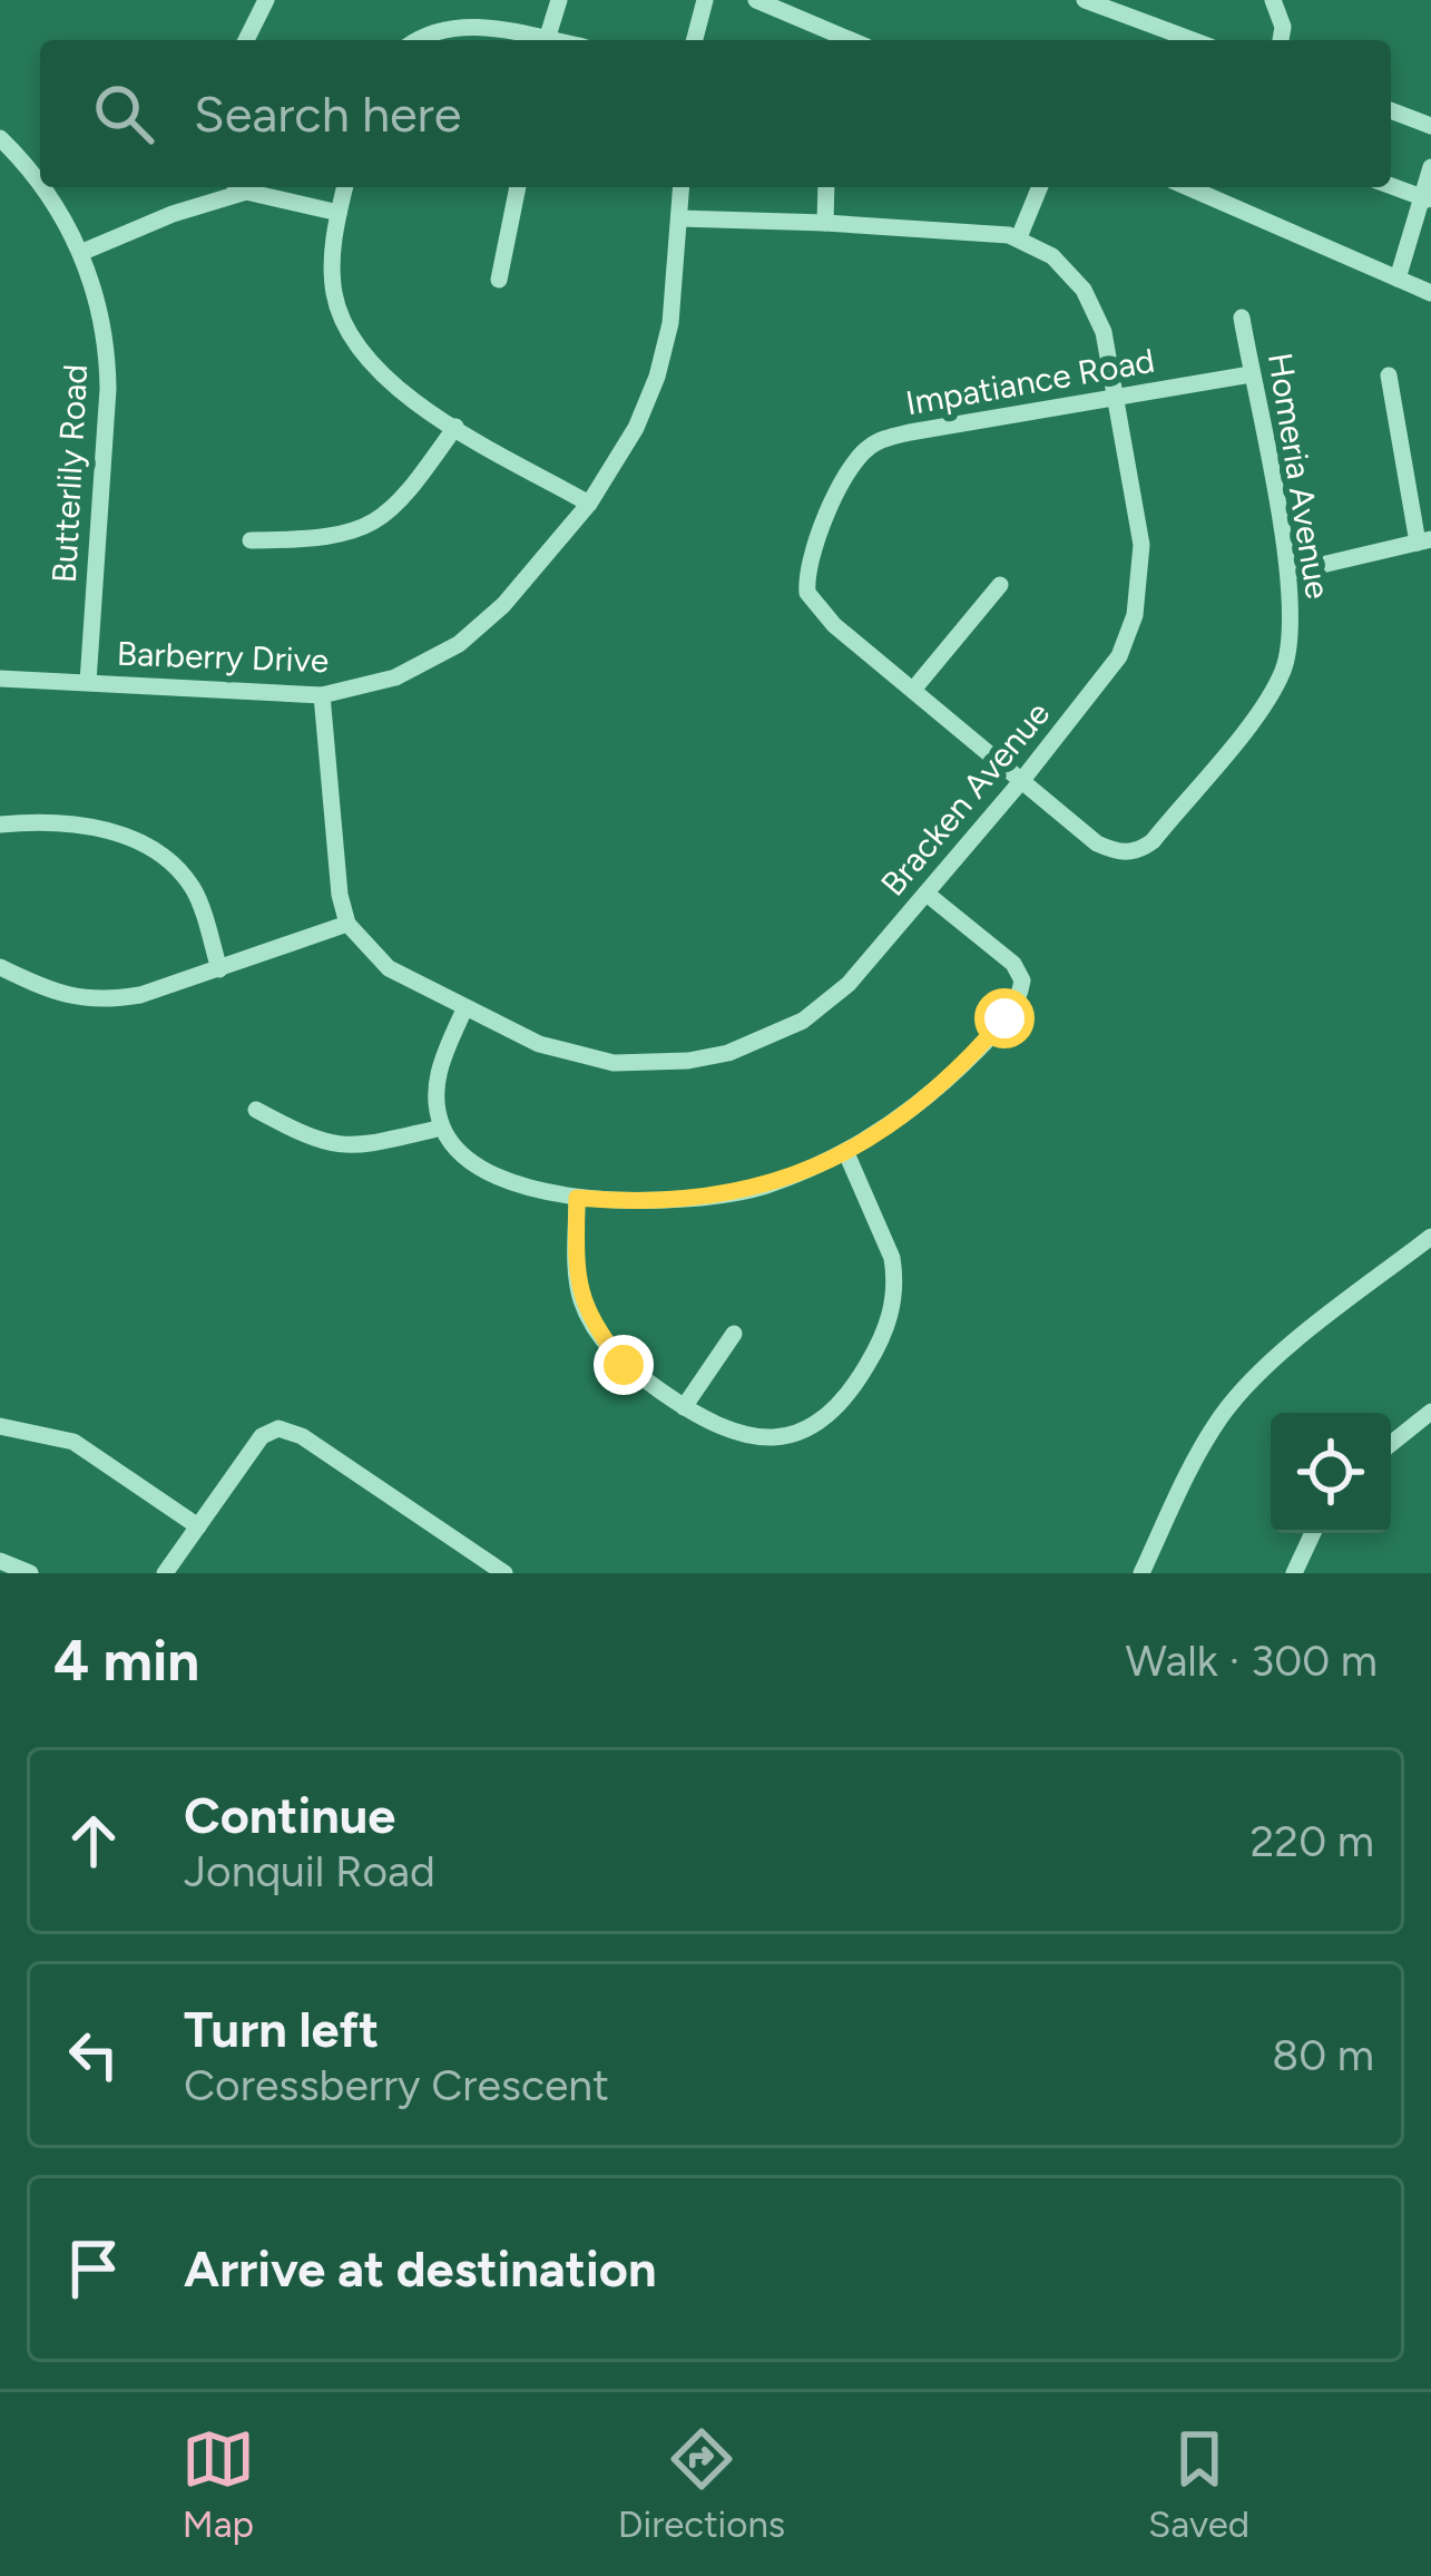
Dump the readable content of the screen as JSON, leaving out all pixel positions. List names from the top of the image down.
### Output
{
  "streets": {
    "street": [
      "Impatiance Road",
      "Butterlily Road",
      "Homeria Avenue",
      "Barberry Drive",
      "Bracken Avenue"
    ]
  },
  "crossings": [
    ["Impatiance Road", "Homeria Avenue"],
    ["Impatiance Road", "Bracken Avenue"],
    ["Butterlily Road", "Barberry Drive"],
    ["Homeria Avenue", "Bracken Avenue"]
  ],
  "page": {
    "search": "Search here",
    "heading": ["4 min", "Walk · 300 m"],
    "list": [
      ["Continue", "Jonquil Road", "220 m"],
      ["Turn left", "Coressberry Crescent", "80 m"],
      "Arrive at destination"
    ],
    "nav": ["Map", "Directions", "Saved"]
  }
}
